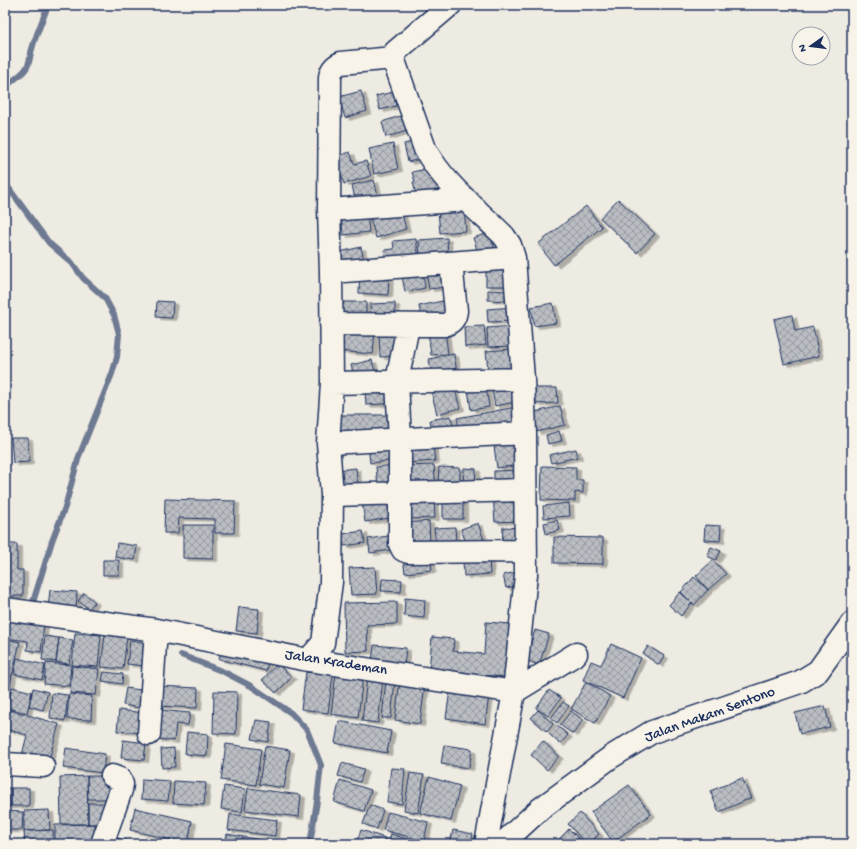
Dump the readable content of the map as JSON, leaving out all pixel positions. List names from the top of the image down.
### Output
{
  "streets": {
    "street": ["Jalan Krademan", "Jalan Makam Sentono"]
  },
  "north": "left"
}
